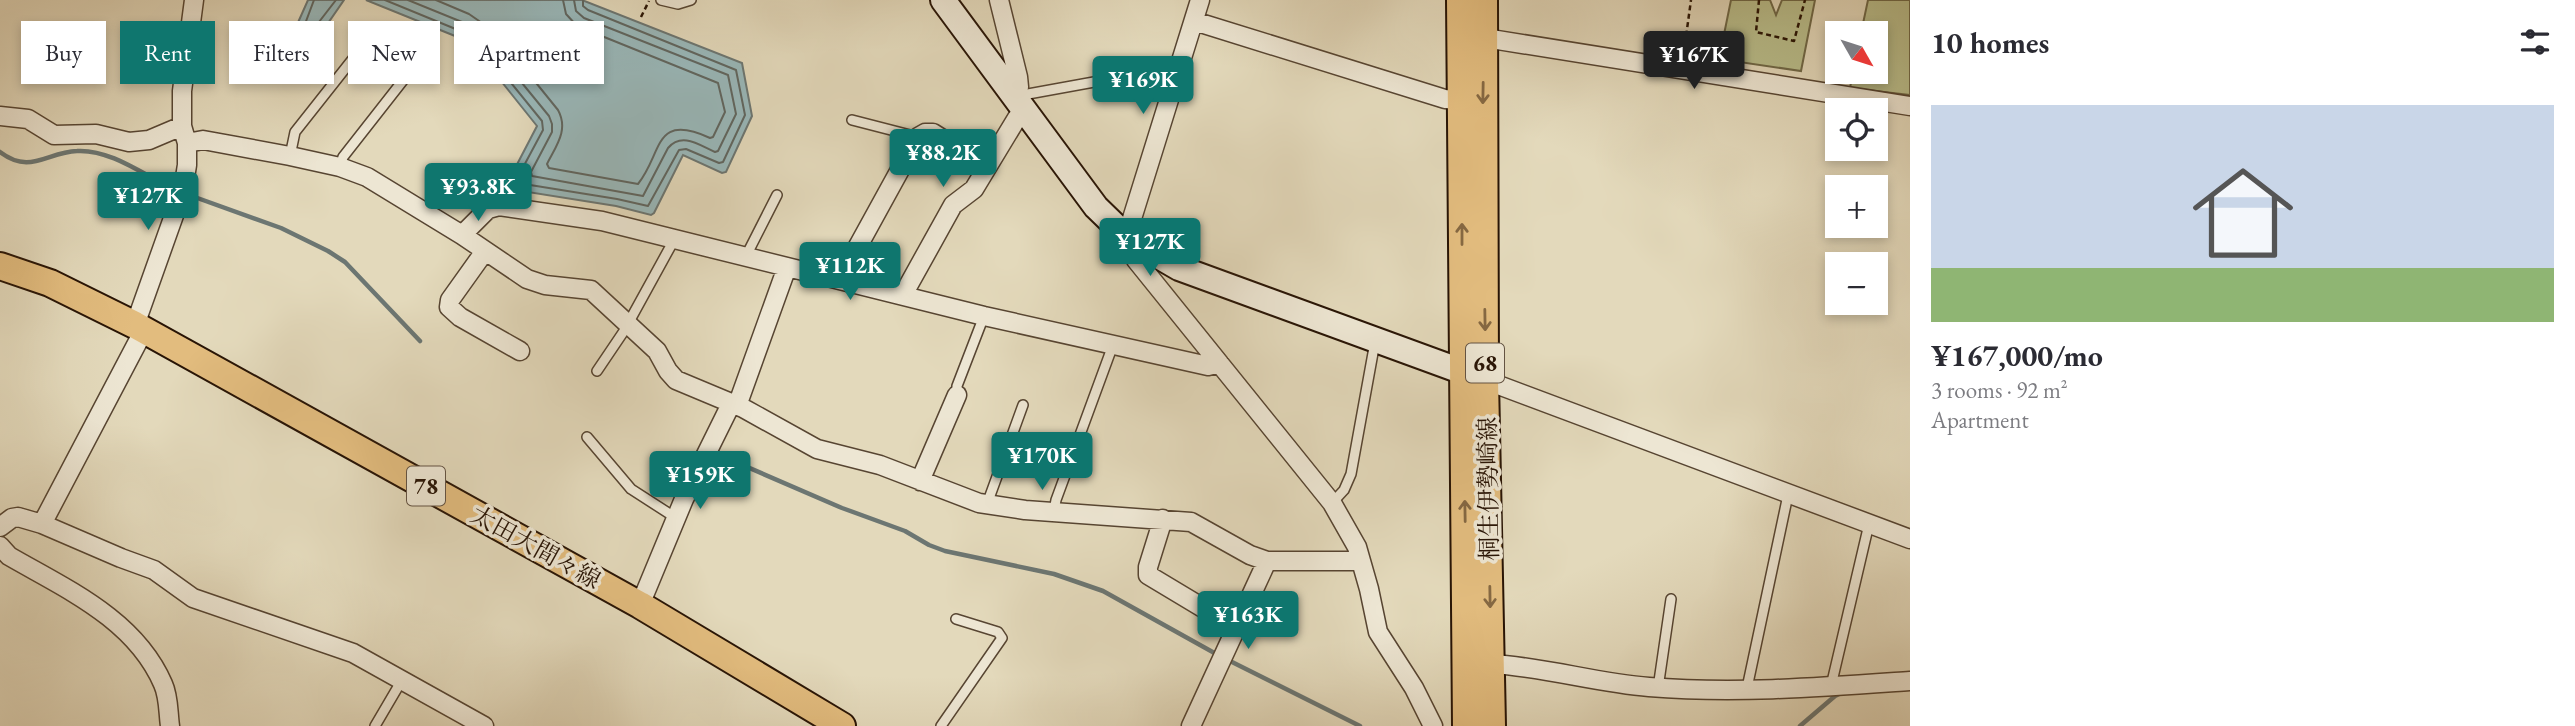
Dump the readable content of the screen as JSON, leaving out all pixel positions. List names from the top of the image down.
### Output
{
  "streets": {
    "main road": [
      "68",
      "78",
      "桐生伊勢崎線",
      "太田大間々線"
    ]
  },
  "north": "bottom right",
  "page": {
    "heading": "10 homes",
    "map_buttons": ["+", "−"],
    "chip": [
      "Buy",
      "Rent",
      "Filters",
      "New",
      "Apartment"
    ],
    "price": [
      "¥167K",
      "¥169K",
      "¥88.2K",
      "¥93.8K",
      "¥127K",
      "¥127K",
      "¥112K",
      "¥170K",
      "¥159K",
      "¥163K"
    ],
    "list": [
      {
        "name": "¥167,000/mo",
        "note": "3 rooms · 92 m² · Apartment"
      }
    ]
  }
}
